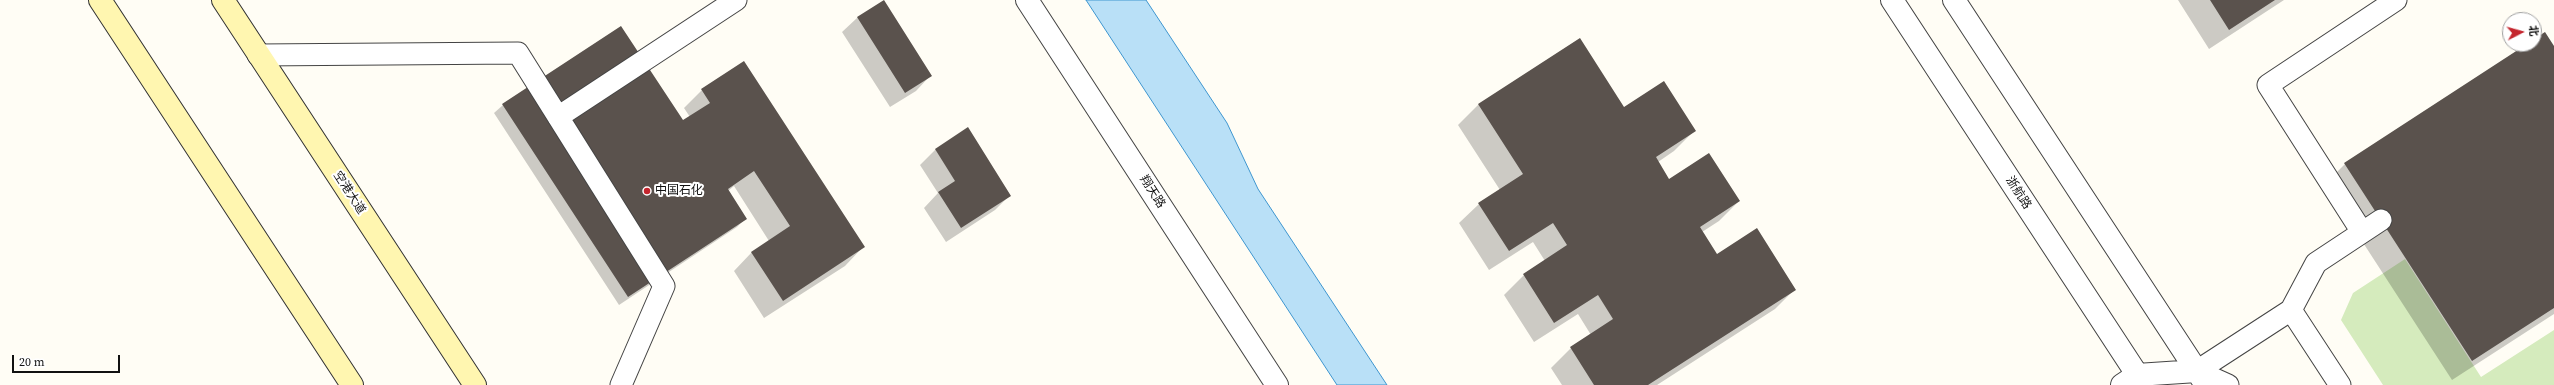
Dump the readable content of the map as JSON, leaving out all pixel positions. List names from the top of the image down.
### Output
{
  "streets": {
    "main road": ["空港大道"],
    "street": ["翔天路", "浙航路"]
  },
  "places": ["中国石化"],
  "scale_bar": "20 m",
  "north": "right"
}
